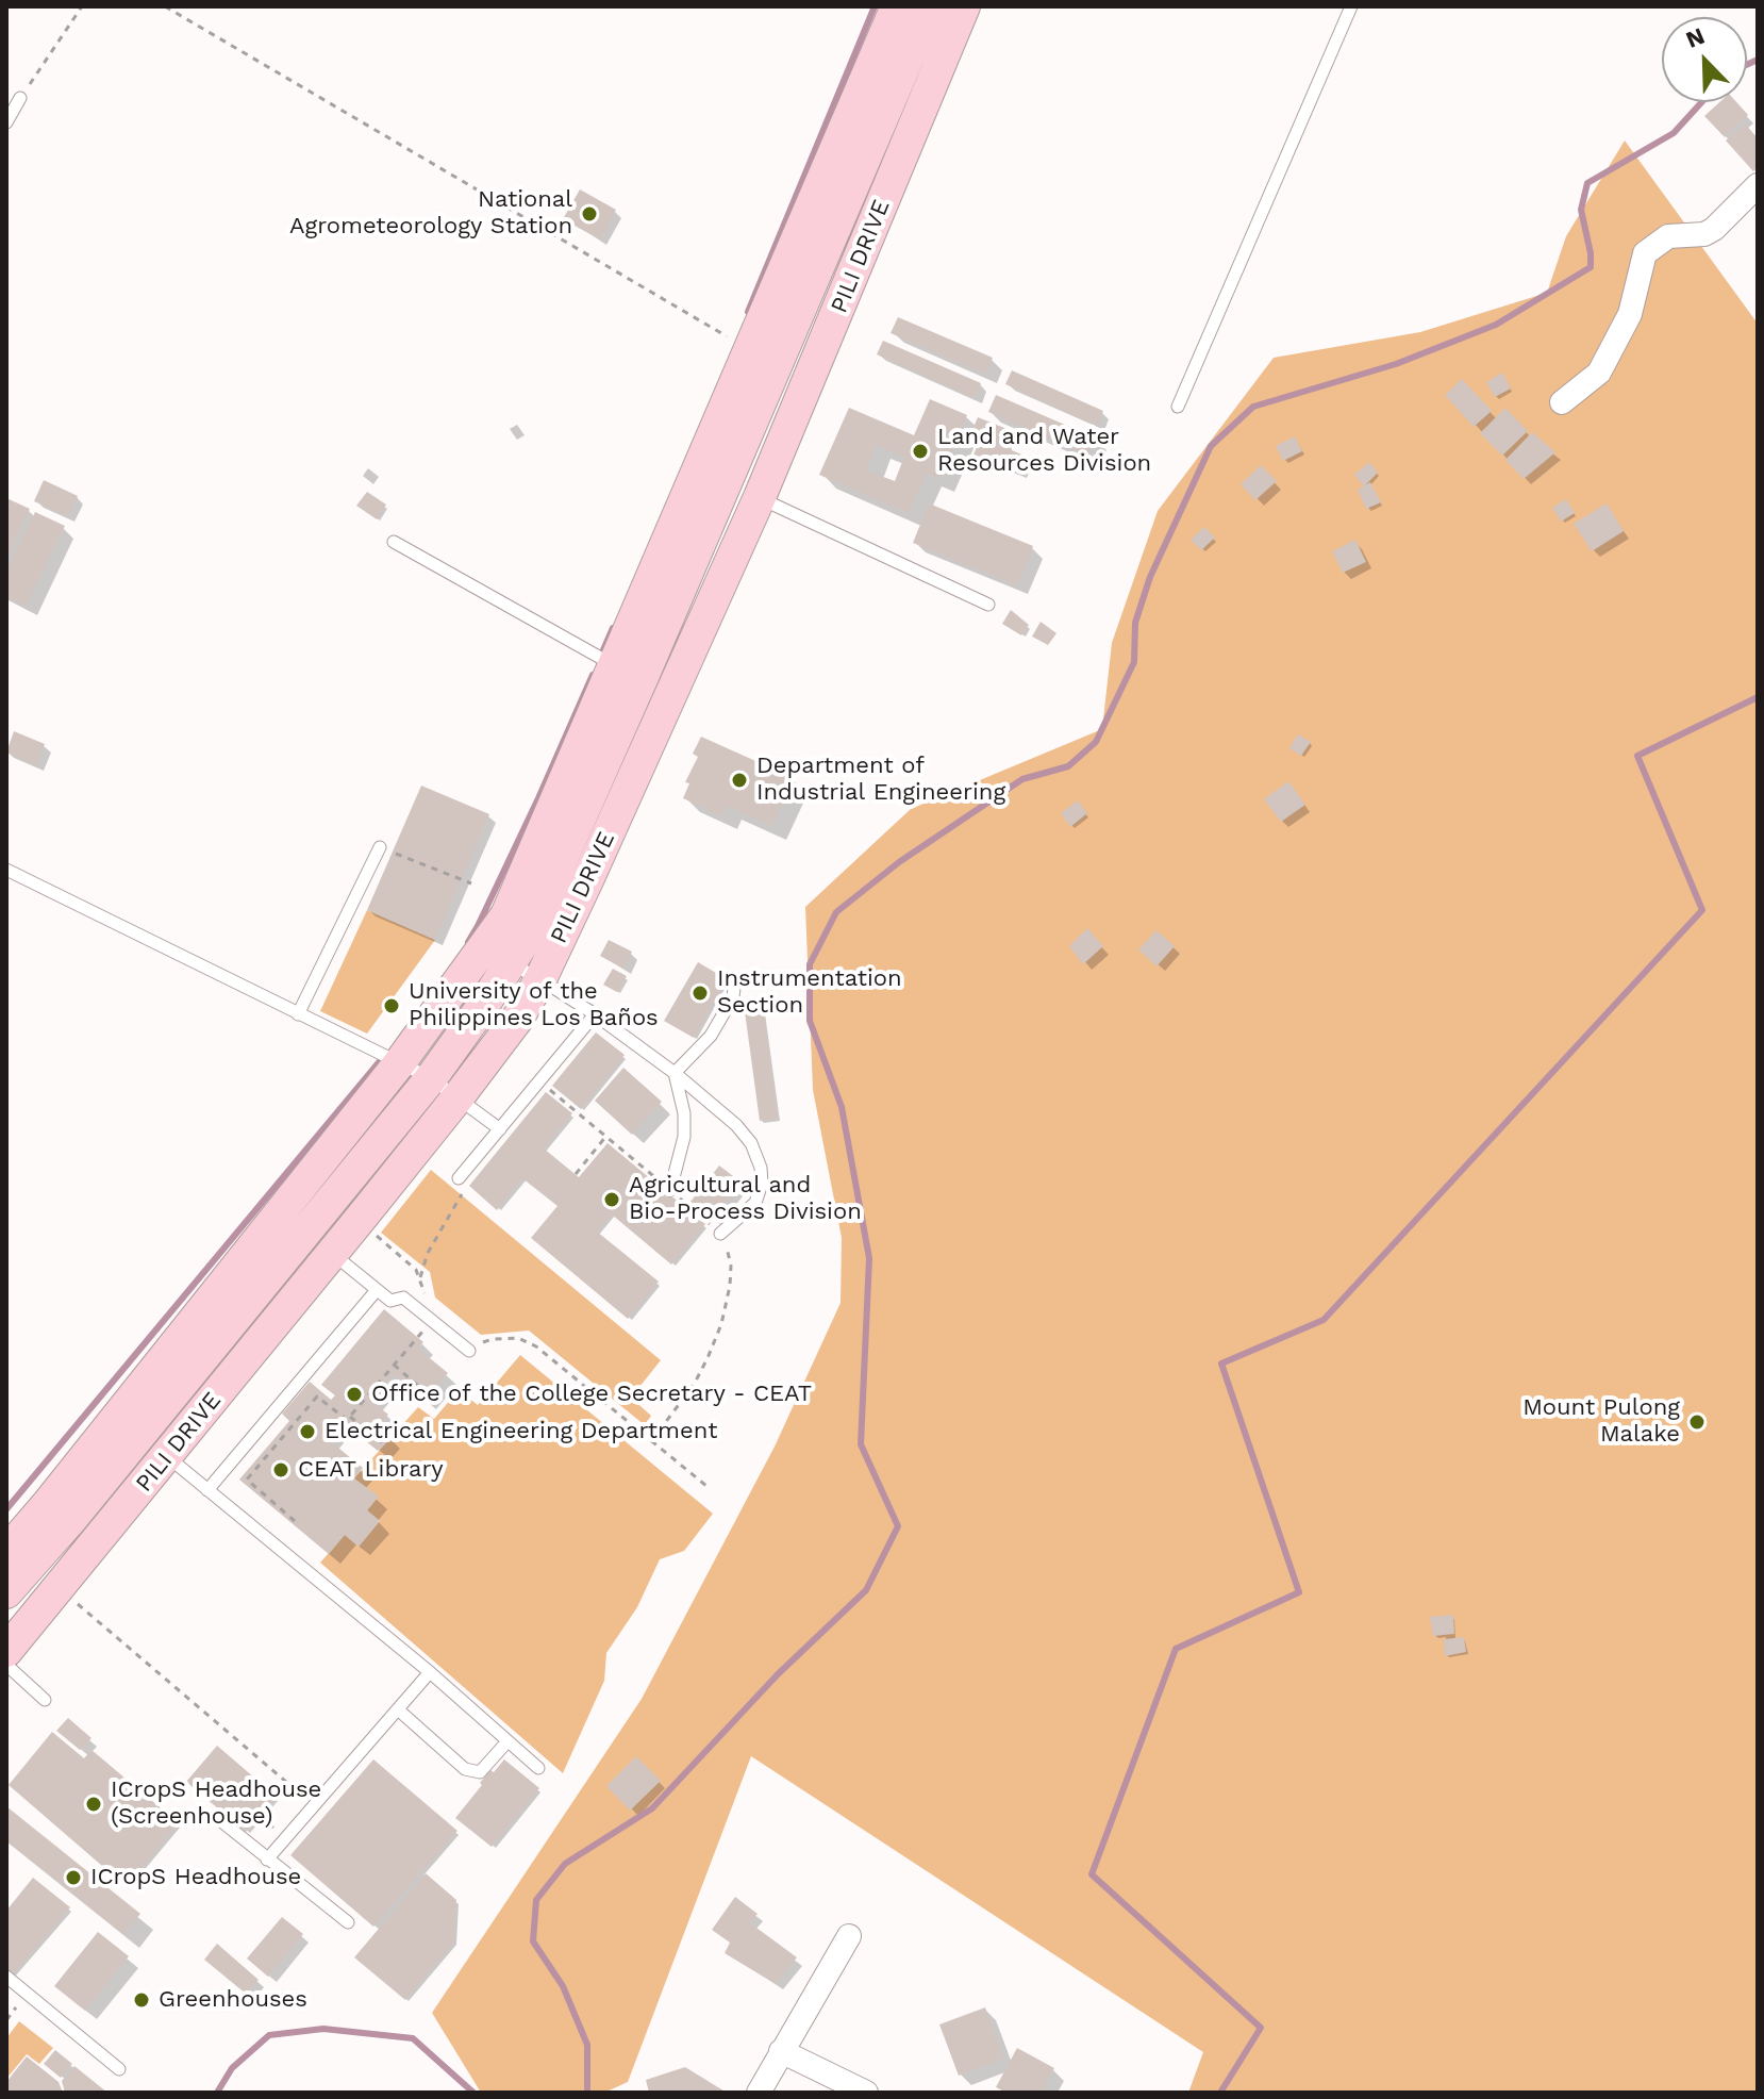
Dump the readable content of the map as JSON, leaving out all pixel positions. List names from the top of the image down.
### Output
{
  "streets": {
    "street": ["PILI DRIVE"]
  },
  "places": [
    "National Agrometeorology Station",
    "Land and Water Resources Division",
    "Department of Industrial Engineering",
    "Instrumentation Section",
    "University of the Philippines Los Baños",
    "Agricultural and Bio-Process Division",
    "Office of the College Secretary - CEAT",
    "Mount Pulong Malake",
    "Electrical Engineering Department",
    "CEAT Library",
    "ICropS Headhouse (Screenhouse)",
    "ICropS Headhouse",
    "Greenhouses"
  ],
  "north": "top left"
}
